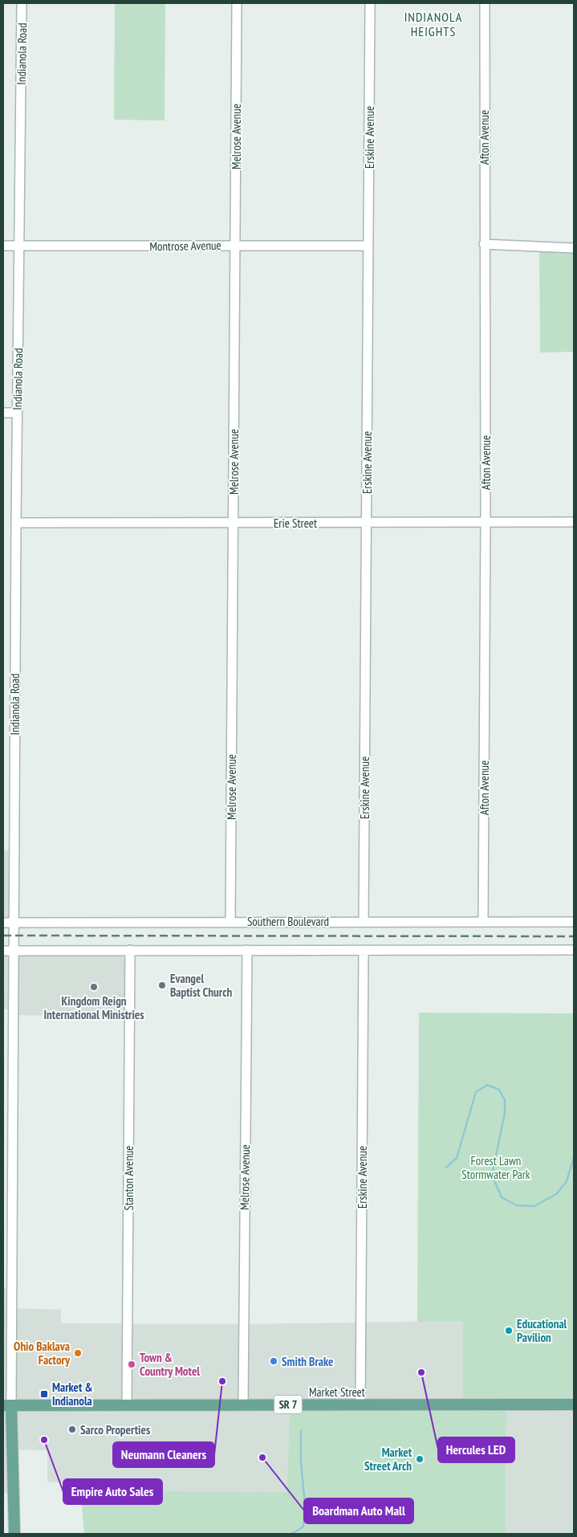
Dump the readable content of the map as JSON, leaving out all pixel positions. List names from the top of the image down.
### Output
{
  "streets": {
    "main road": ["Market Street", "SR 7"],
    "street": [
      "Indianola Road",
      "Melrose Avenue",
      "Erskine Avenue",
      "Afton Avenue",
      "Montrose Avenue",
      "Erie Street",
      "Southern Boulevard",
      "Stanton Avenue"
    ]
  },
  "crossings": [
    ["Indianola Road", "Montrose Avenue"],
    ["Indianola Road", "Erie Street"],
    ["Indianola Road", "Southern Boulevard"],
    ["Indianola Road", "Market Street"],
    ["Melrose Avenue", "Montrose Avenue"],
    ["Melrose Avenue", "Erie Street"],
    ["Melrose Avenue", "Southern Boulevard"],
    ["Melrose Avenue", "Market Street"],
    ["Erskine Avenue", "Montrose Avenue"],
    ["Erskine Avenue", "Erie Street"],
    ["Erskine Avenue", "Southern Boulevard"],
    ["Erskine Avenue", "Market Street"],
    ["Afton Avenue", "Erie Street"],
    ["Afton Avenue", "Southern Boulevard"],
    ["Stanton Avenue", "Market Street"]
  ],
  "districts": ["INDIANOLA HEIGHTS"],
  "parks": ["Forest Lawn Stormwater Park"],
  "places": {
    "other": [
      "Evangel Baptist Church",
      "Kingdom Reign International Ministries",
      "Educational Pavilion",
      "Ohio Baklava Factory",
      "Smith Brake",
      "Town & Country Motel",
      "Hercules LED",
      "Neumann Cleaners",
      "Sarco Properties",
      "Empire Auto Sales",
      "Boardman Auto Mall",
      "Market Street Arch"
    ],
    "transit": ["Market & Indianola"]
  }
}
